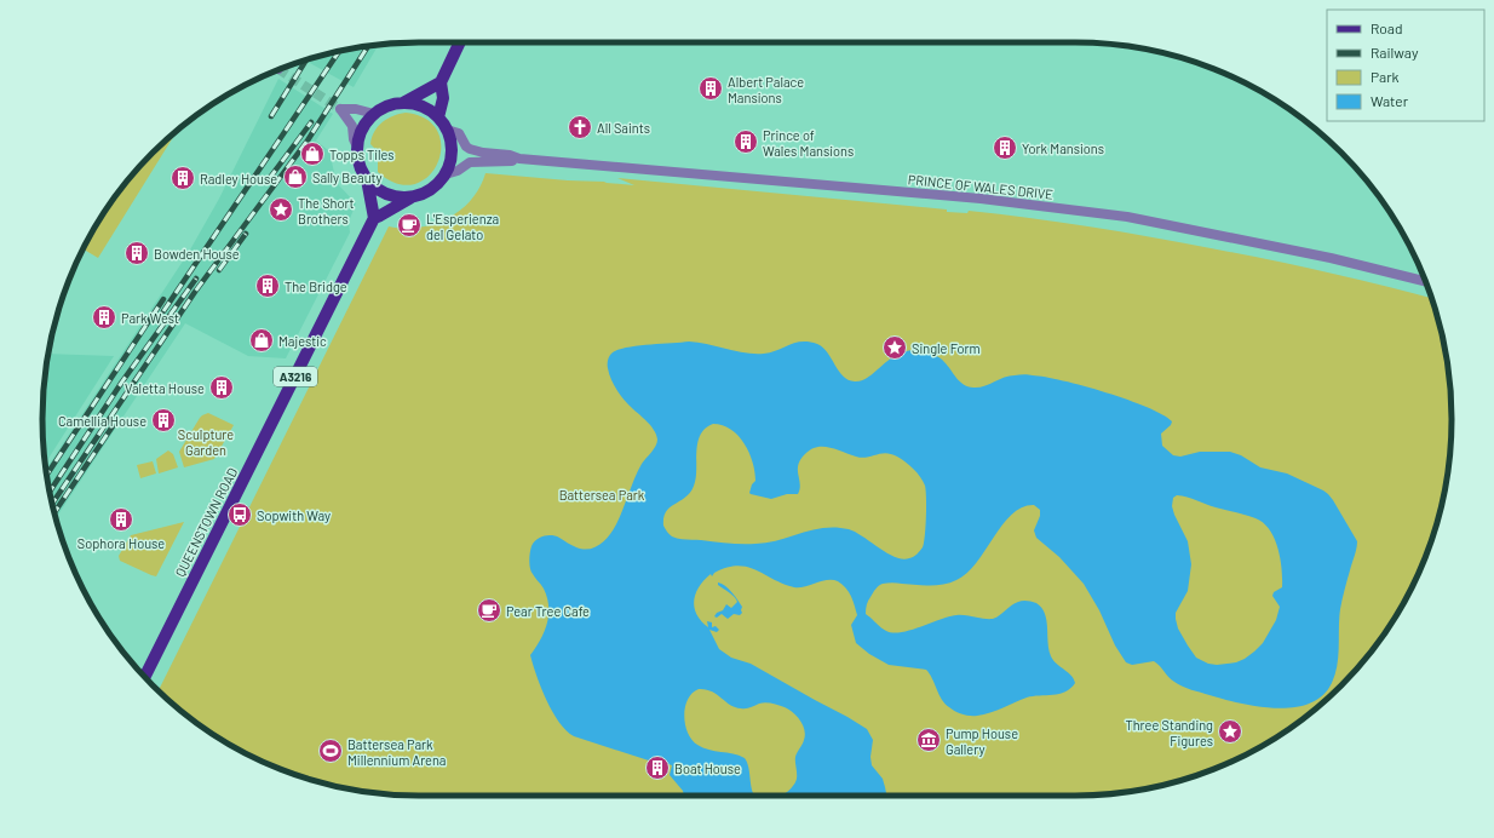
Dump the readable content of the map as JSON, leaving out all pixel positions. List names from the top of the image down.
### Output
{
  "streets": {
    "main road": ["A3216", "QUEENSTOWN ROAD"],
    "street": ["PRINCE OF WALES DRIVE"]
  },
  "parks": ["Sculpture Garden", "Battersea Park"],
  "places": {
    "building": [
      "Albert Palace Mansions",
      "Prince of Wales Mansions",
      "York Mansions",
      "Radley House",
      "Bowden House",
      "The Bridge",
      "Park West",
      "Valetta House",
      "Camellia House",
      "Sophora House",
      "Boat House"
    ],
    "church": ["All Saints"],
    "shop": ["Topps Tiles", "Sally Beauty", "Majestic"],
    "place": ["The Short Brothers", "Single Form", "Three Standing Figures"],
    "cafe": ["L'Esperienza del Gelato", "Pear Tree Cafe"],
    "bus stop": ["Sopwith Way"],
    "museum": ["Pump House Gallery"],
    "sports": ["Battersea Park Millennium Arena"]
  },
  "legend": [
    "Road",
    "Railway",
    "Park",
    "Water"
  ]
}
